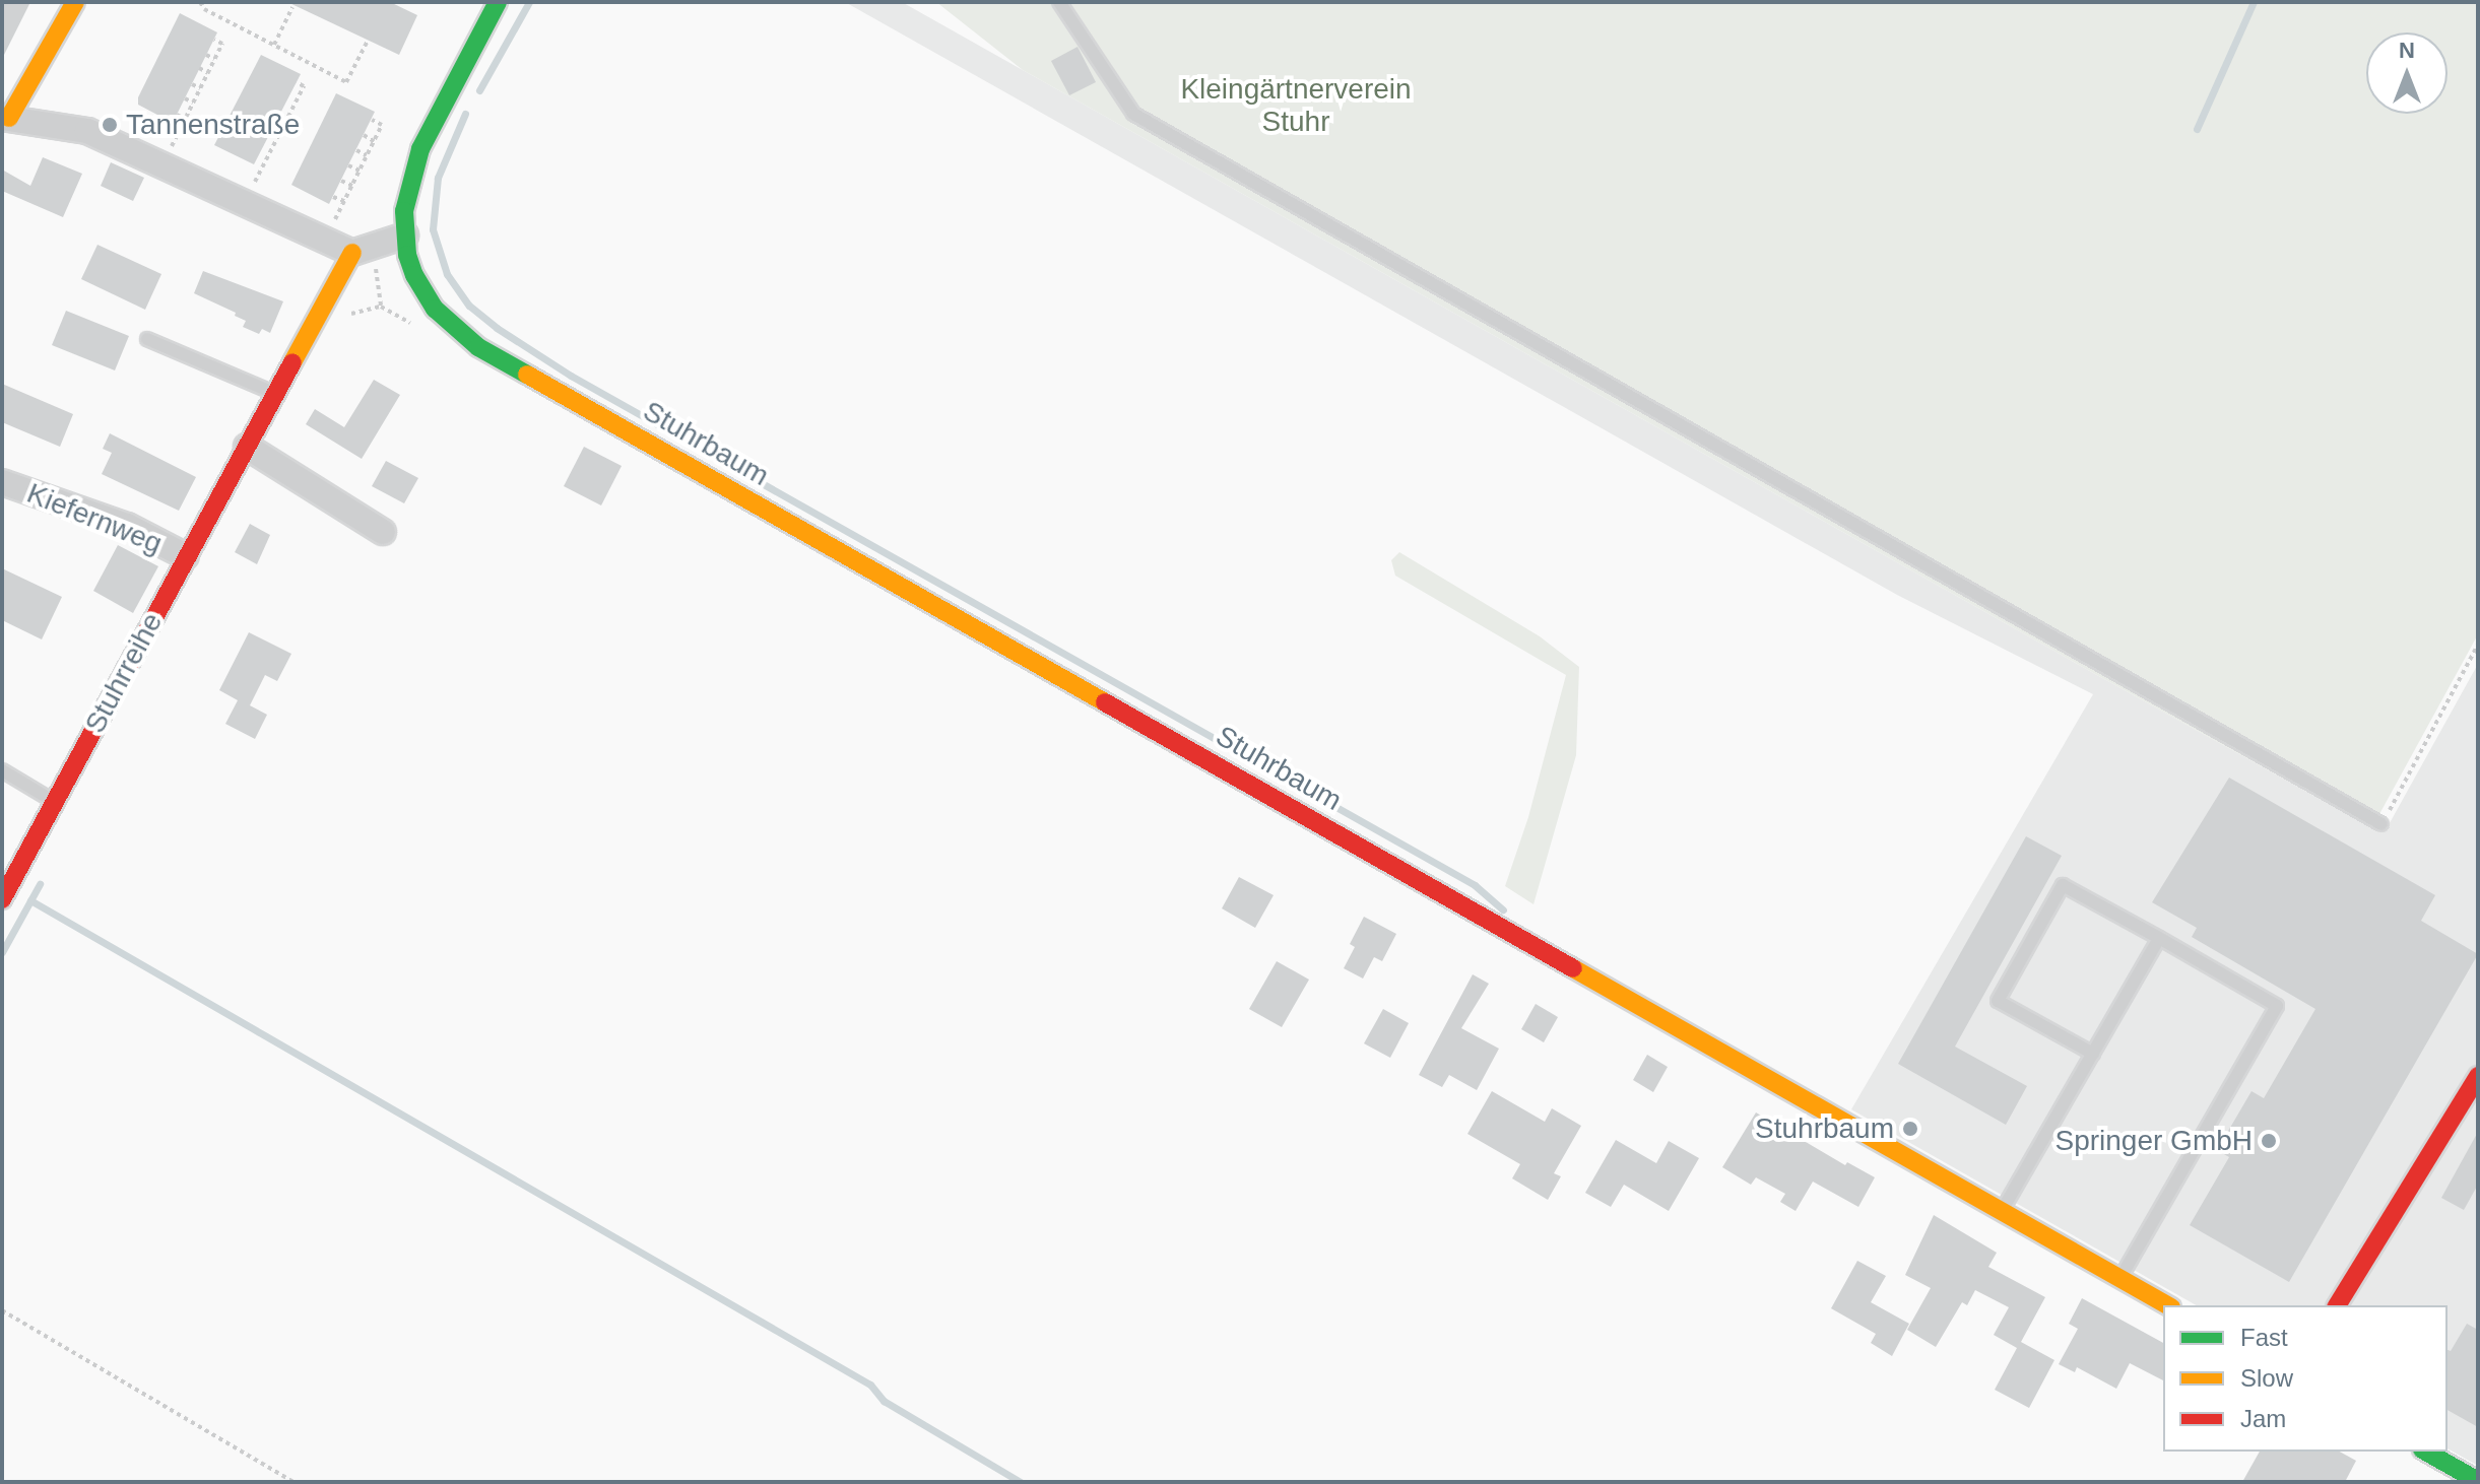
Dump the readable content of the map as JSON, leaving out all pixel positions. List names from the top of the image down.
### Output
{
  "streets": {
    "street": ["Stuhrbaum", "Kiefernweg", "Stuhrreihe"]
  },
  "crossings": [
    ["Kiefernweg", "Stuhrreihe"]
  ],
  "parks": ["Kleingärtnerverein Stuhr"],
  "places": ["Tannenstraße", "Stuhrbaum", "Springer GmbH"],
  "legend": ["Fast", "Slow", "Jam"],
  "north": "top"
}
